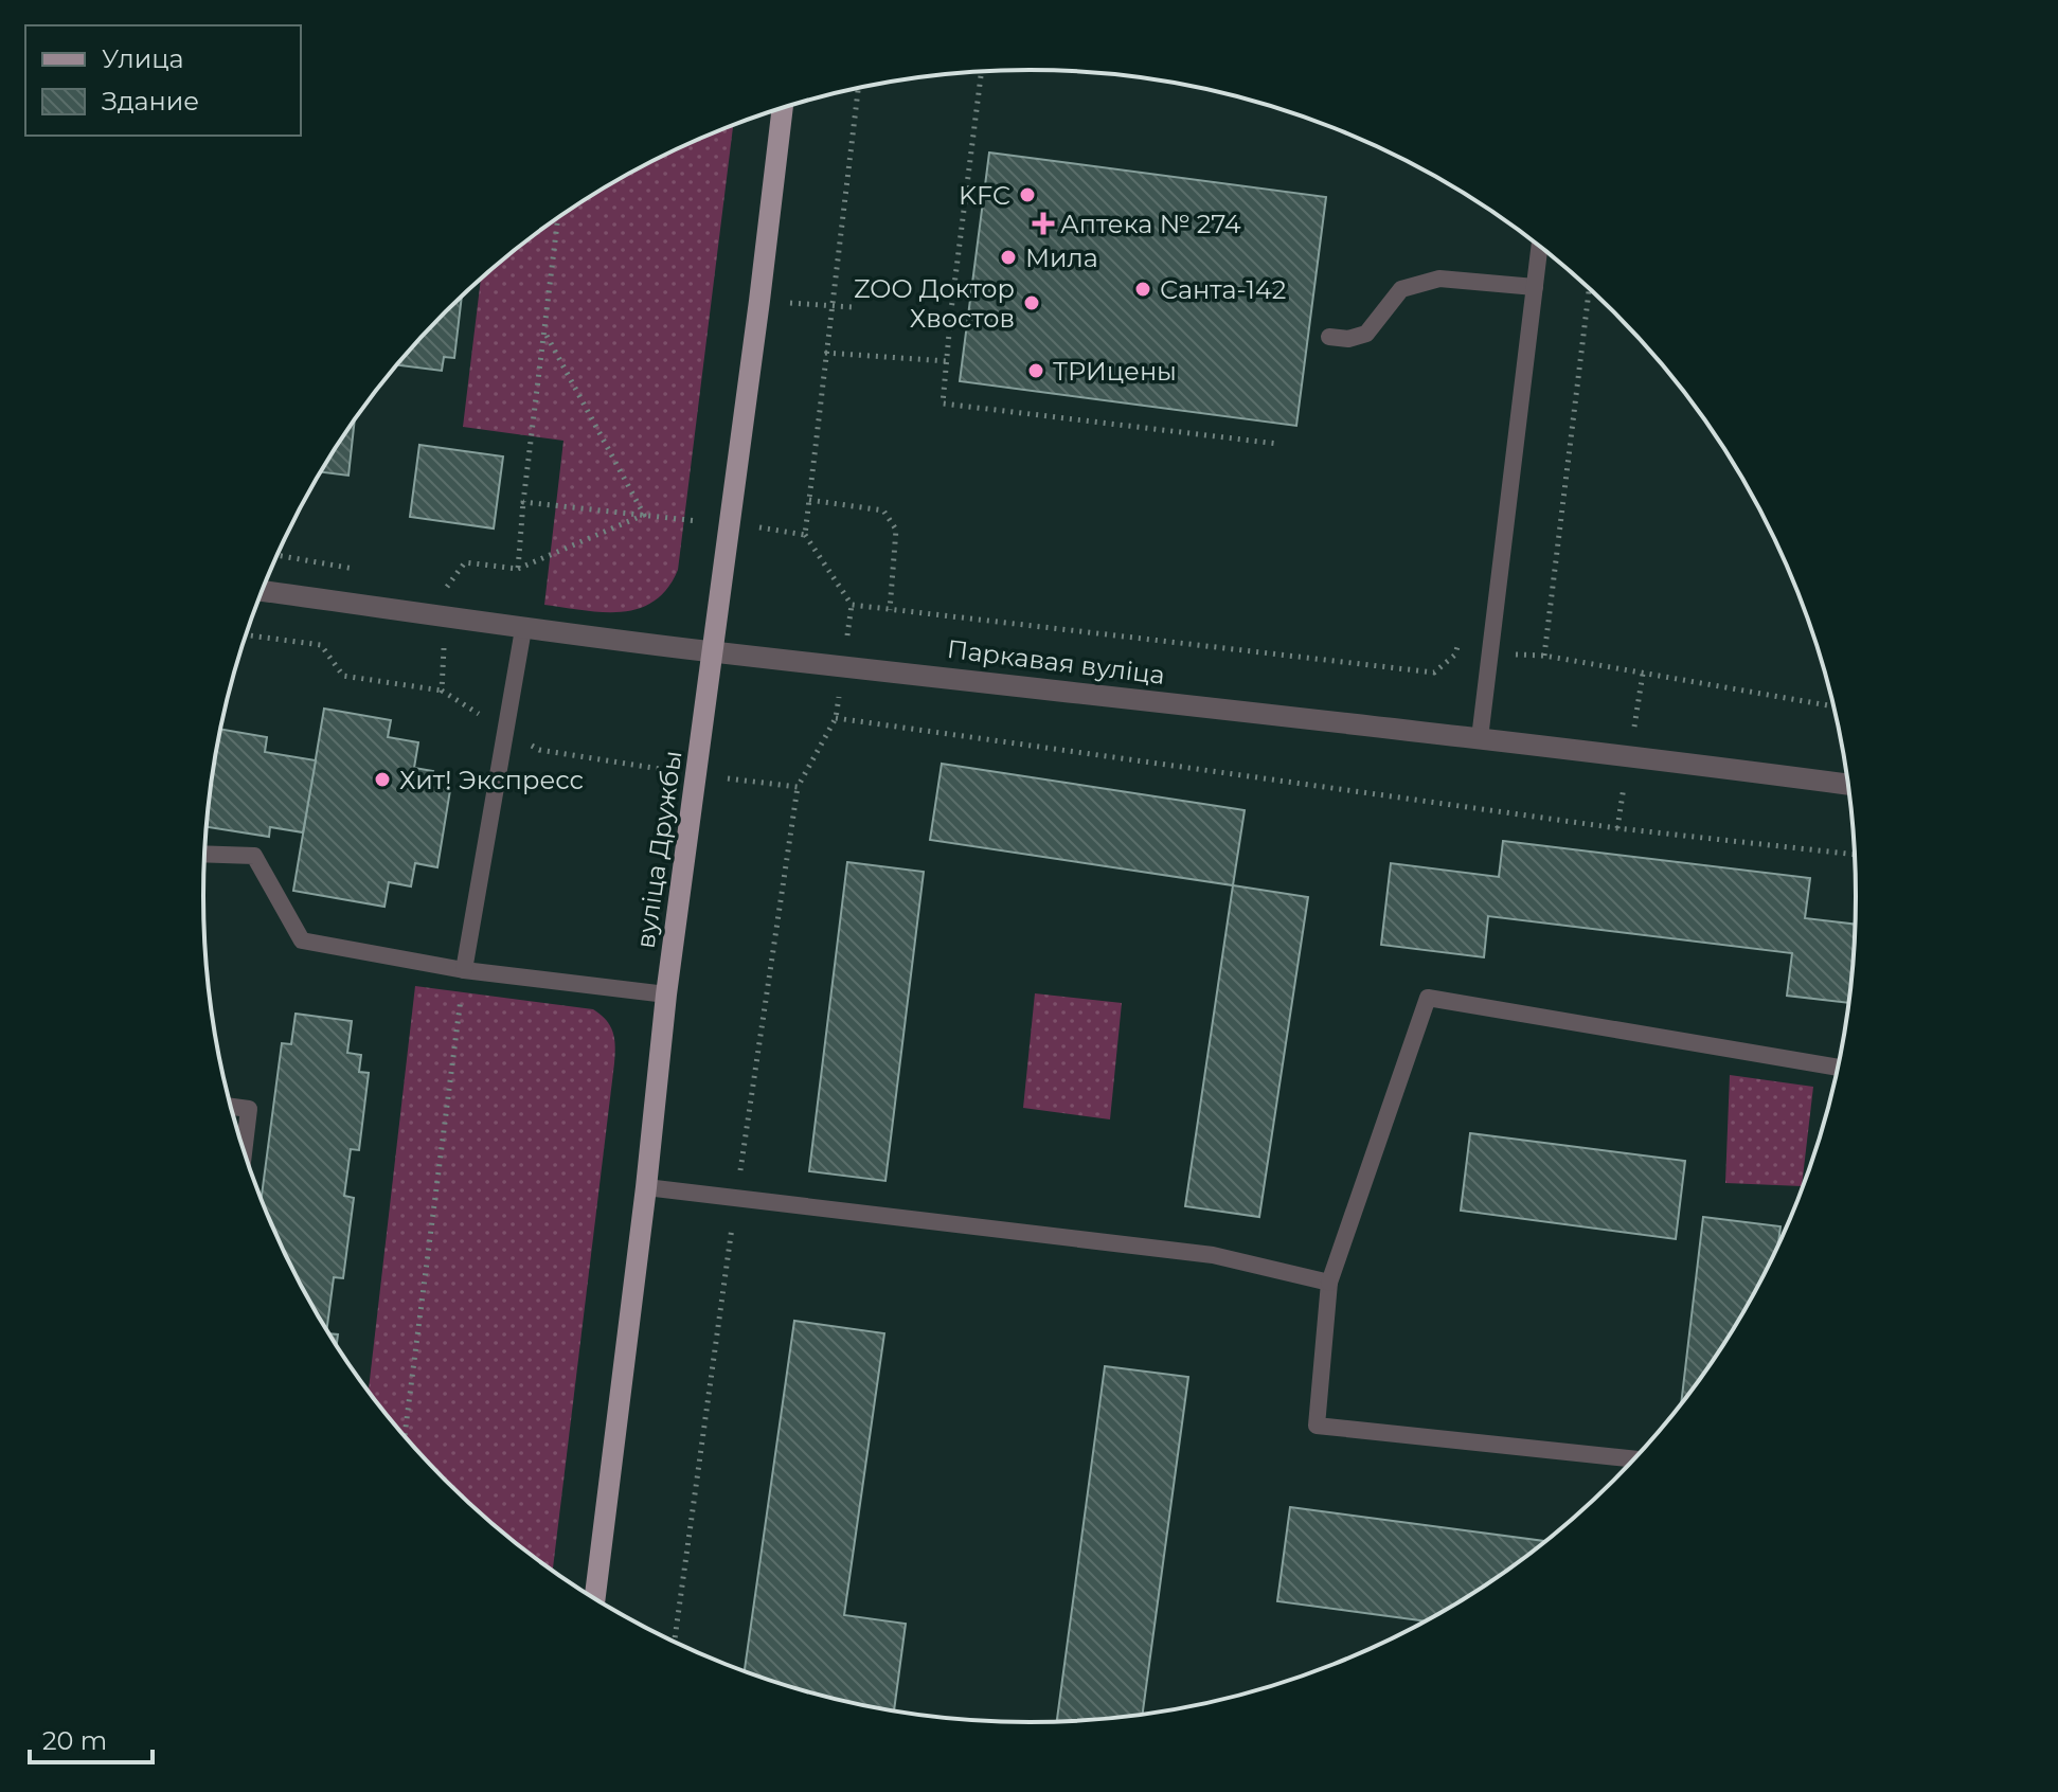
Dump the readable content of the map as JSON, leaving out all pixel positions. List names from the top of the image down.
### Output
{
  "streets": {
    "main road": ["вуліца Дружбы"],
    "street": ["Паркавая вуліца"]
  },
  "crossings": [
    ["Паркавая вуліца", "вуліца Дружбы"]
  ],
  "places": {
    "other": [
      "KFC",
      "Мила",
      "Санта-142",
      "ZOO Доктор Хвостов",
      "ТРИцены",
      "Хит! Экспресс"
    ],
    "health": ["Аптека № 274"]
  },
  "legend": ["Улица", "Здание"],
  "scale_bar": "20 m"
}
